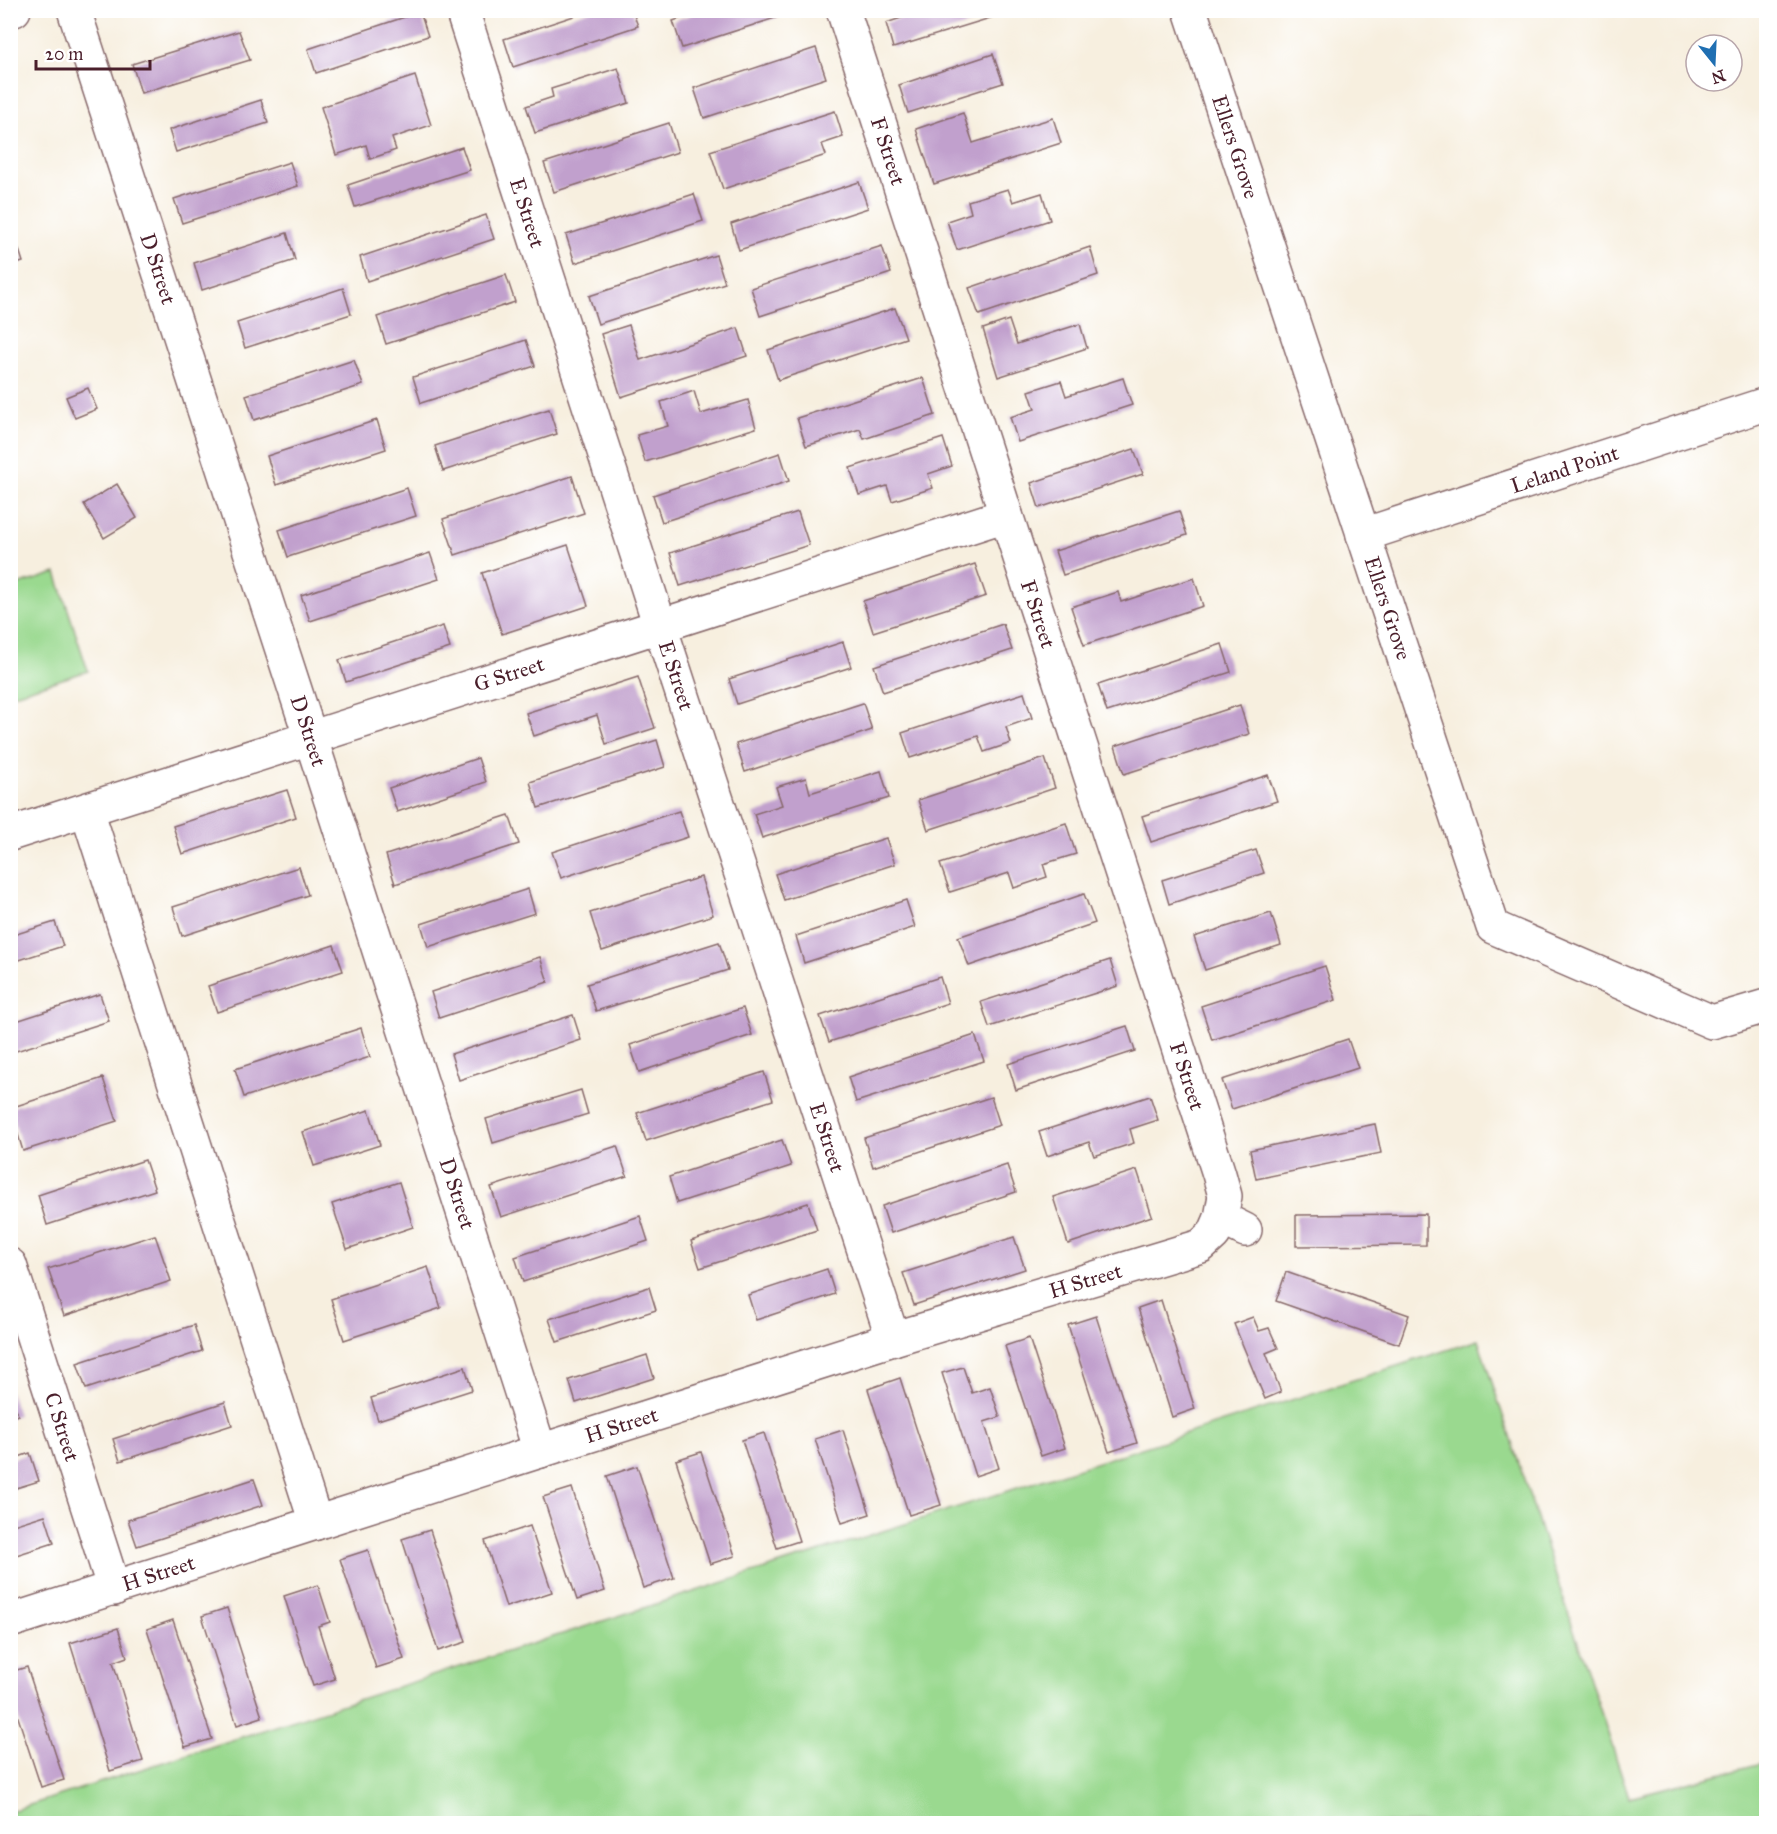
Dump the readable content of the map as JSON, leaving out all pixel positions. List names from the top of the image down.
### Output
{
  "streets": {
    "street": [
      "Ellers Grove",
      "F Street",
      "E Street",
      "D Street",
      "Leland Point",
      "G Street",
      "H Street",
      "C Street"
    ]
  },
  "crossings": [
    ["Ellers Grove", "Leland Point"],
    ["F Street", "G Street"],
    ["F Street", "H Street"],
    ["E Street", "G Street"],
    ["E Street", "H Street"],
    ["D Street", "G Street"],
    ["D Street", "H Street"],
    ["H Street", "C Street"]
  ],
  "scale_bar": "20 m",
  "north": "bottom"
}
